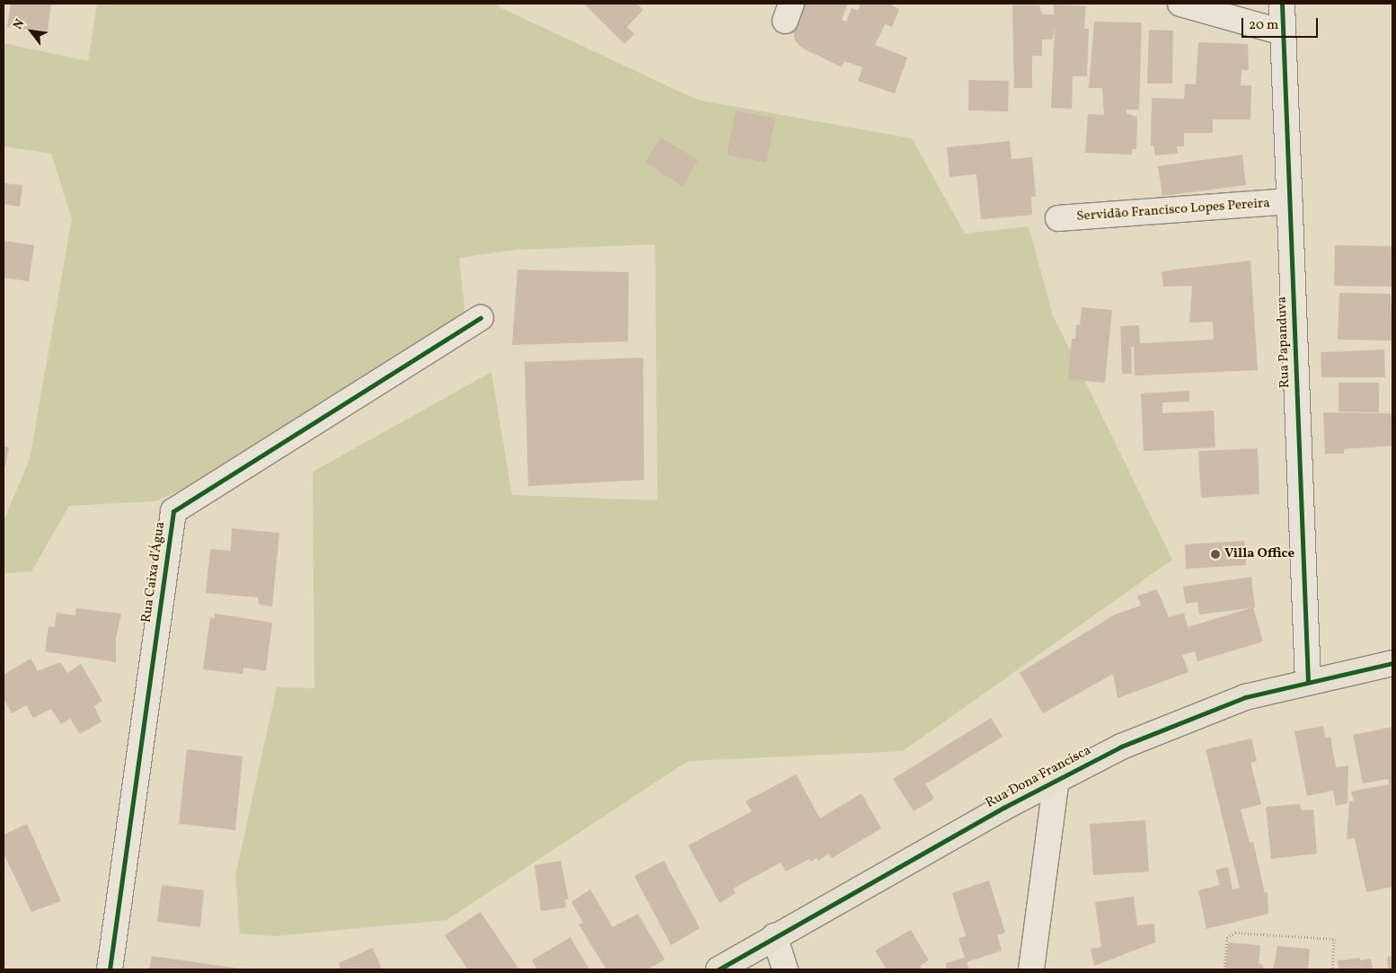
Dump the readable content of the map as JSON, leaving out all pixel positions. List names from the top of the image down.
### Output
{
  "streets": {
    "main road": ["Rua Dona Francisca"],
    "street": ["Servidão Francisco Lopes Pereira", "Rua Papanduva", "Rua Caixa d'Água"]
  },
  "crossings": [
    ["Servidão Francisco Lopes Pereira", "Rua Papanduva"],
    ["Rua Papanduva", "Rua Dona Francisca"]
  ],
  "places": ["Villa Office"],
  "scale_bar": "20 m",
  "north": "top left"
}
